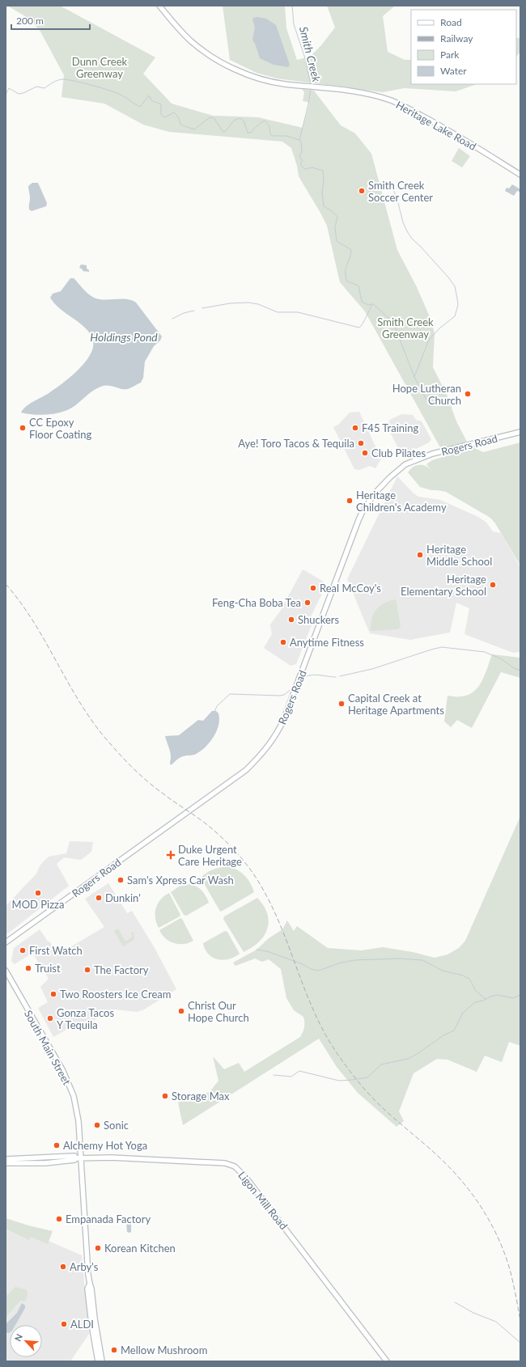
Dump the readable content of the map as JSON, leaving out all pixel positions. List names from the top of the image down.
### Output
{
  "streets": {
    "main road": [
      "Heritage Lake Road",
      "Rogers Road",
      "South Main Street",
      "Ligon Mill Road"
    ]
  },
  "crossings": [
    ["South Main Street", "Ligon Mill Road"]
  ],
  "water": ["Smith Creek", "Holdings Pond"],
  "parks": ["Dunn Creek Greenway", "Smith Creek Greenway"],
  "places": {
    "other": [
      "Smith Creek Soccer Center",
      "Hope Lutheran Church",
      "CC Epoxy Floor Coating",
      "F45 Training",
      "Aye! Toro Tacos & Tequila",
      "Club Pilates",
      "Heritage Children's Academy",
      "Heritage Middle School",
      "Heritage Elementary School",
      "Real McCoy's",
      "Feng-Cha Boba Tea",
      "Shuckers",
      "Anytime Fitness",
      "Capital Creek at Heritage Apartments",
      "Sam's Xpress Car Wash",
      "MOD Pizza",
      "Dunkin'",
      "First Watch",
      "Truist",
      "The Factory",
      "Two Roosters Ice Cream",
      "Christ Our Hope Church",
      "Gonza Tacos Y Tequila",
      "Storage Max",
      "Sonic",
      "Alchemy Hot Yoga",
      "Empanada Factory",
      "Korean Kitchen",
      "Arby's",
      "ALDI",
      "Mellow Mushroom"
    ],
    "health": ["Duke Urgent Care Heritage"]
  },
  "legend": [
    "Road",
    "Railway",
    "Park",
    "Water"
  ],
  "scale_bar": "200 m",
  "north": "top left"
}
